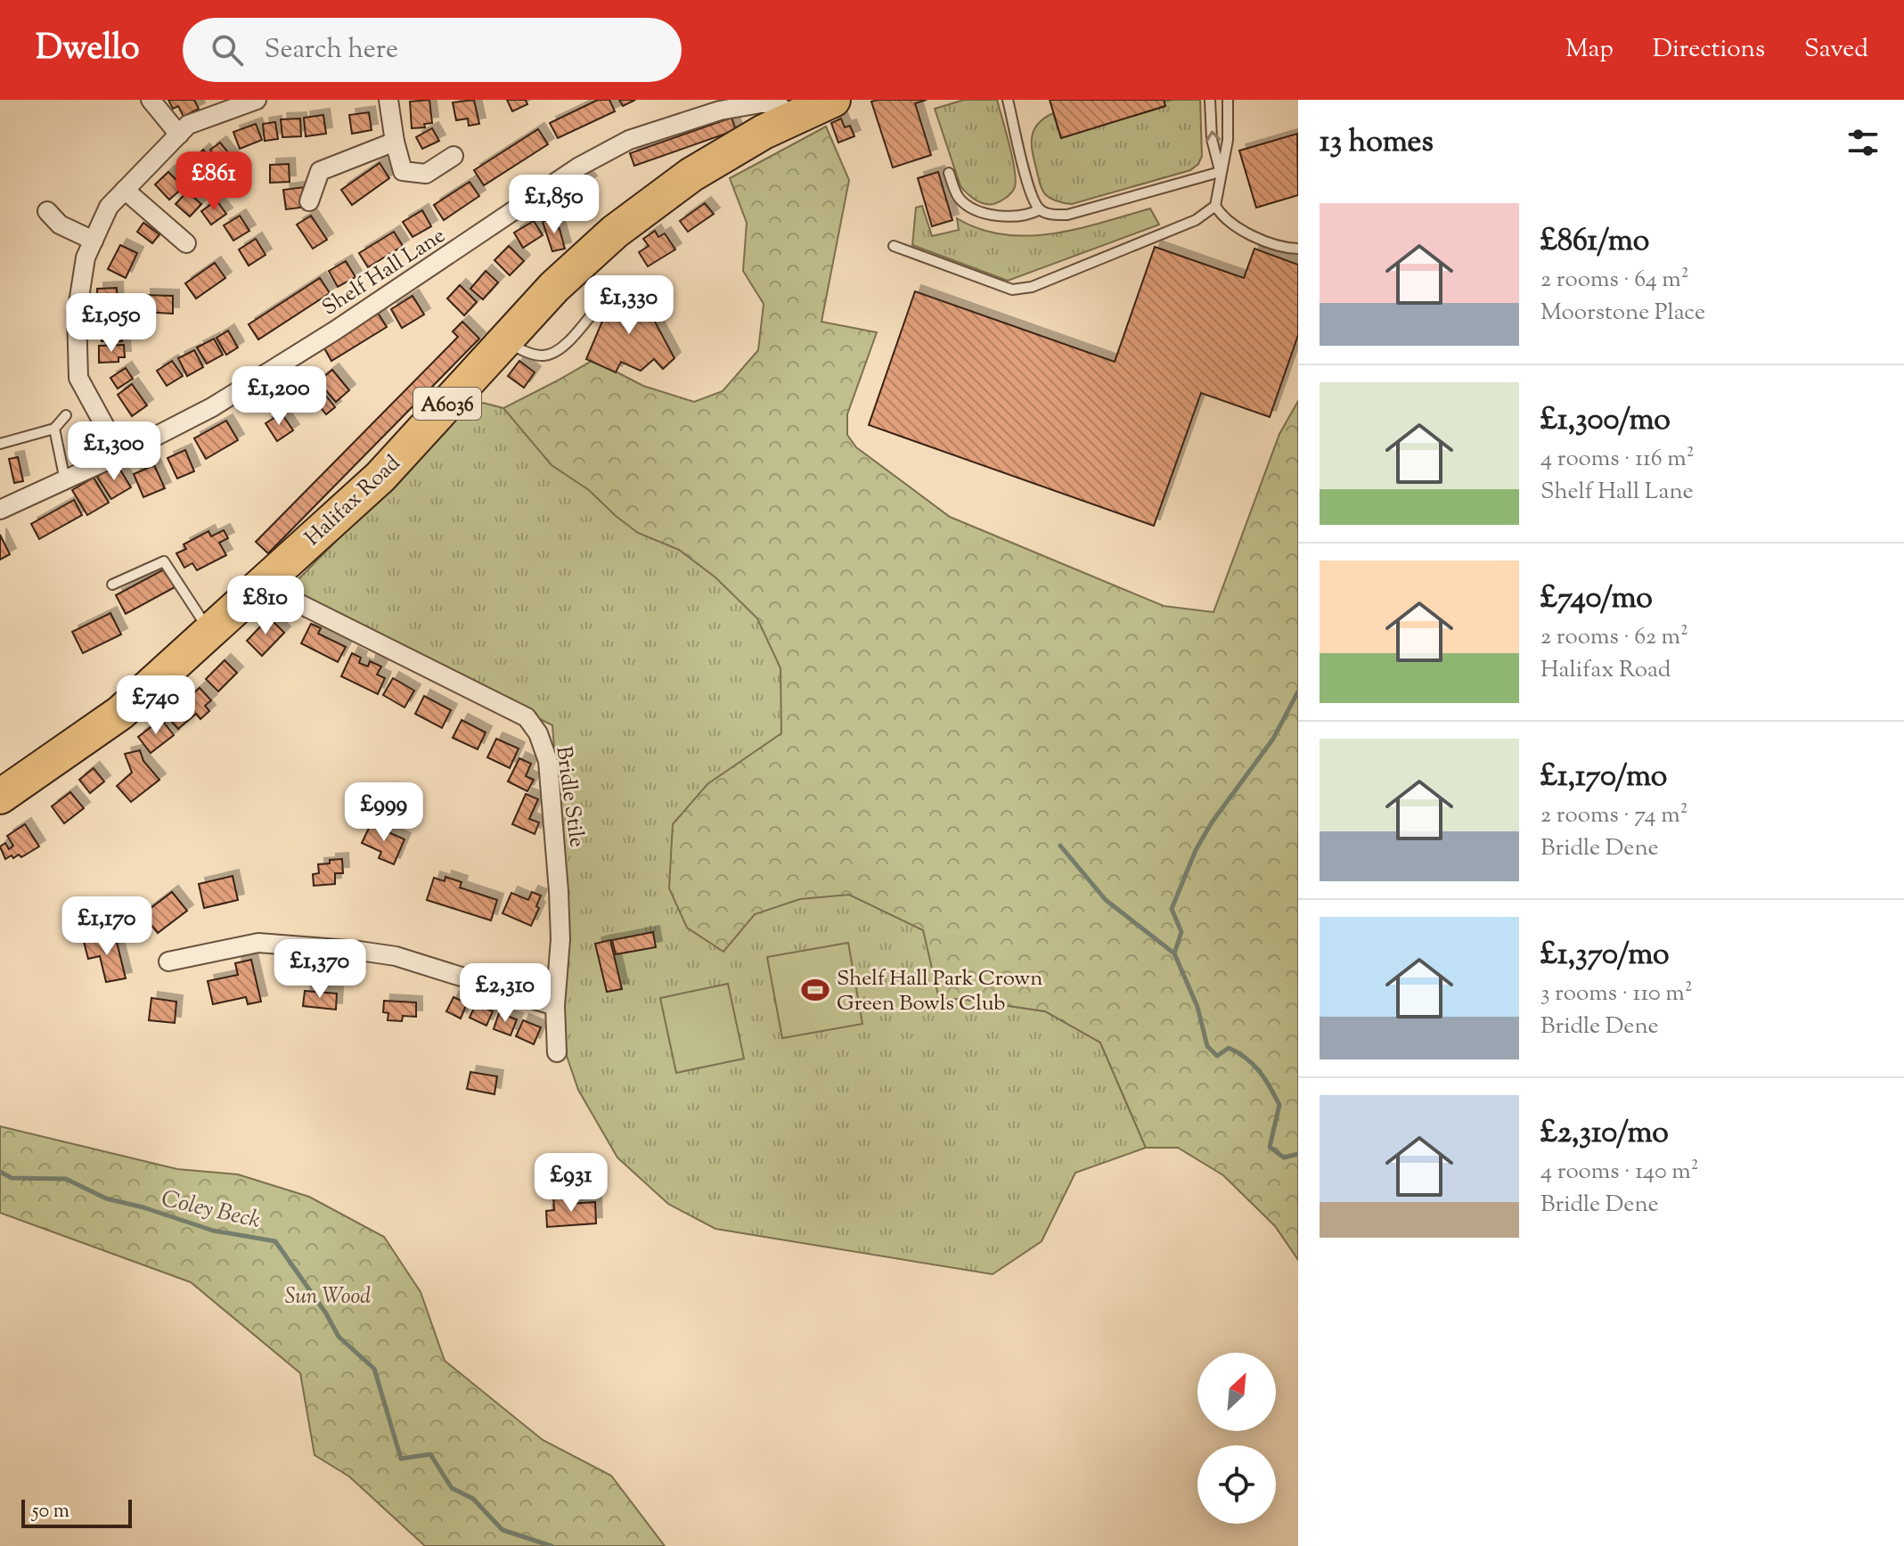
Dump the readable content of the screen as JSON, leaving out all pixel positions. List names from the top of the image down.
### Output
{
  "streets": {
    "highway": ["A6036", "Halifax Road"],
    "street": ["Shelf Hall Lane", "Bridle Stile"]
  },
  "crossings": [
    ["Shelf Hall Lane", "A6036"],
    ["Shelf Hall Lane", "Halifax Road"],
    ["A6036", "Halifax Road"],
    ["Halifax Road", "Bridle Stile"]
  ],
  "water": ["Coley Beck"],
  "parks": ["Sun Wood"],
  "places": {
    "sports": ["Shelf Hall Park Crown Green Bowls Club"]
  },
  "scale_bar": "50 m",
  "north": "top right",
  "page": {
    "header": "Dwello",
    "search": "Search here",
    "nav": ["Map", "Directions", "Saved"],
    "heading": "13 homes",
    "price": [
      "£861",
      "£1,850",
      "£1,330",
      "£1,050",
      "£1,200",
      "£1,300",
      "£810",
      "£740",
      "£999",
      "£1,170",
      "£1,370",
      "£2,310",
      "£931"
    ],
    "list": [
      {
        "name": "£861/mo",
        "note": "2 rooms · 64 m² · Moorstone Place"
      },
      {
        "name": "£1,300/mo",
        "note": "4 rooms · 116 m² · Shelf Hall Lane"
      },
      {
        "name": "£740/mo",
        "note": "2 rooms · 62 m² · Halifax Road"
      },
      {
        "name": "£1,170/mo",
        "note": "2 rooms · 74 m² · Bridle Dene"
      },
      {
        "name": "£1,370/mo",
        "note": "3 rooms · 110 m² · Bridle Dene"
      },
      {
        "name": "£2,310/mo",
        "note": "4 rooms · 140 m² · Bridle Dene"
      }
    ],
    "scale": "50 m"
  }
}
